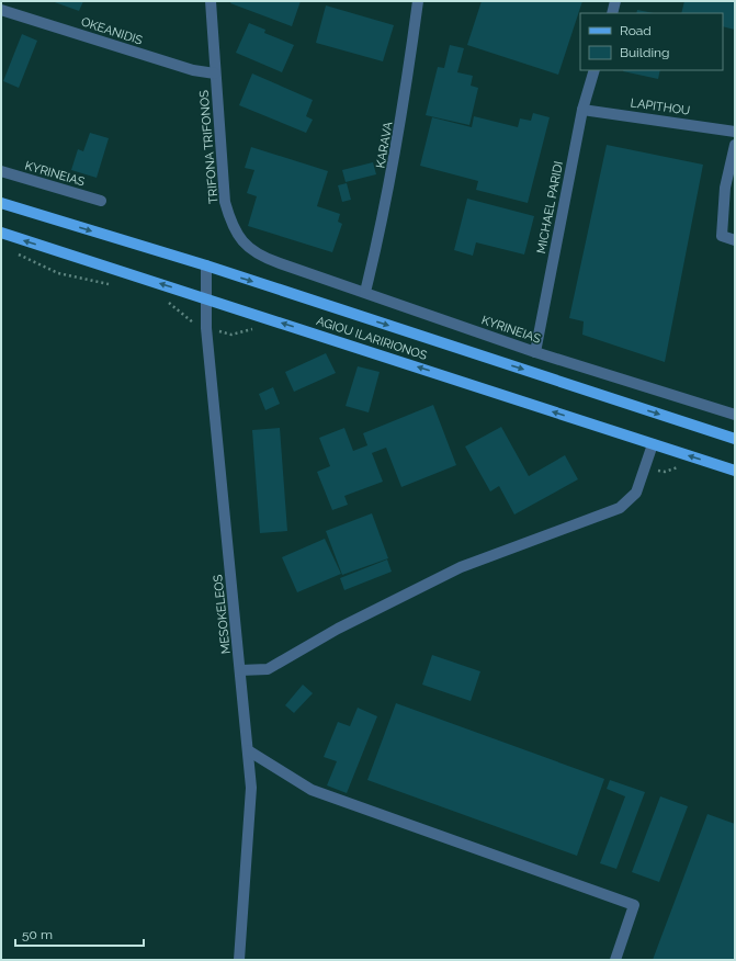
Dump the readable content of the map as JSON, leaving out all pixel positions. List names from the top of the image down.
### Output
{
  "streets": {
    "main road": ["AGIOU ILARIRIONOS"],
    "street": [
      "OKEANIDIS",
      "LAPITHOU",
      "KARAVA",
      "TRIFONA TRIFONOS",
      "KYRINEIAS",
      "MICHAEL PARIDI",
      "MESOKELEOS"
    ]
  },
  "crossings": [
    ["OKEANIDIS", "TRIFONA TRIFONOS"],
    ["LAPITHOU", "MICHAEL PARIDI"],
    ["KARAVA", "KYRINEIAS"],
    ["TRIFONA TRIFONOS", "KYRINEIAS"],
    ["KYRINEIAS", "MICHAEL PARIDI"],
    ["AGIOU ILARIRIONOS", "MESOKELEOS"]
  ],
  "legend": ["Road", "Building"],
  "scale_bar": "50 m"
}
